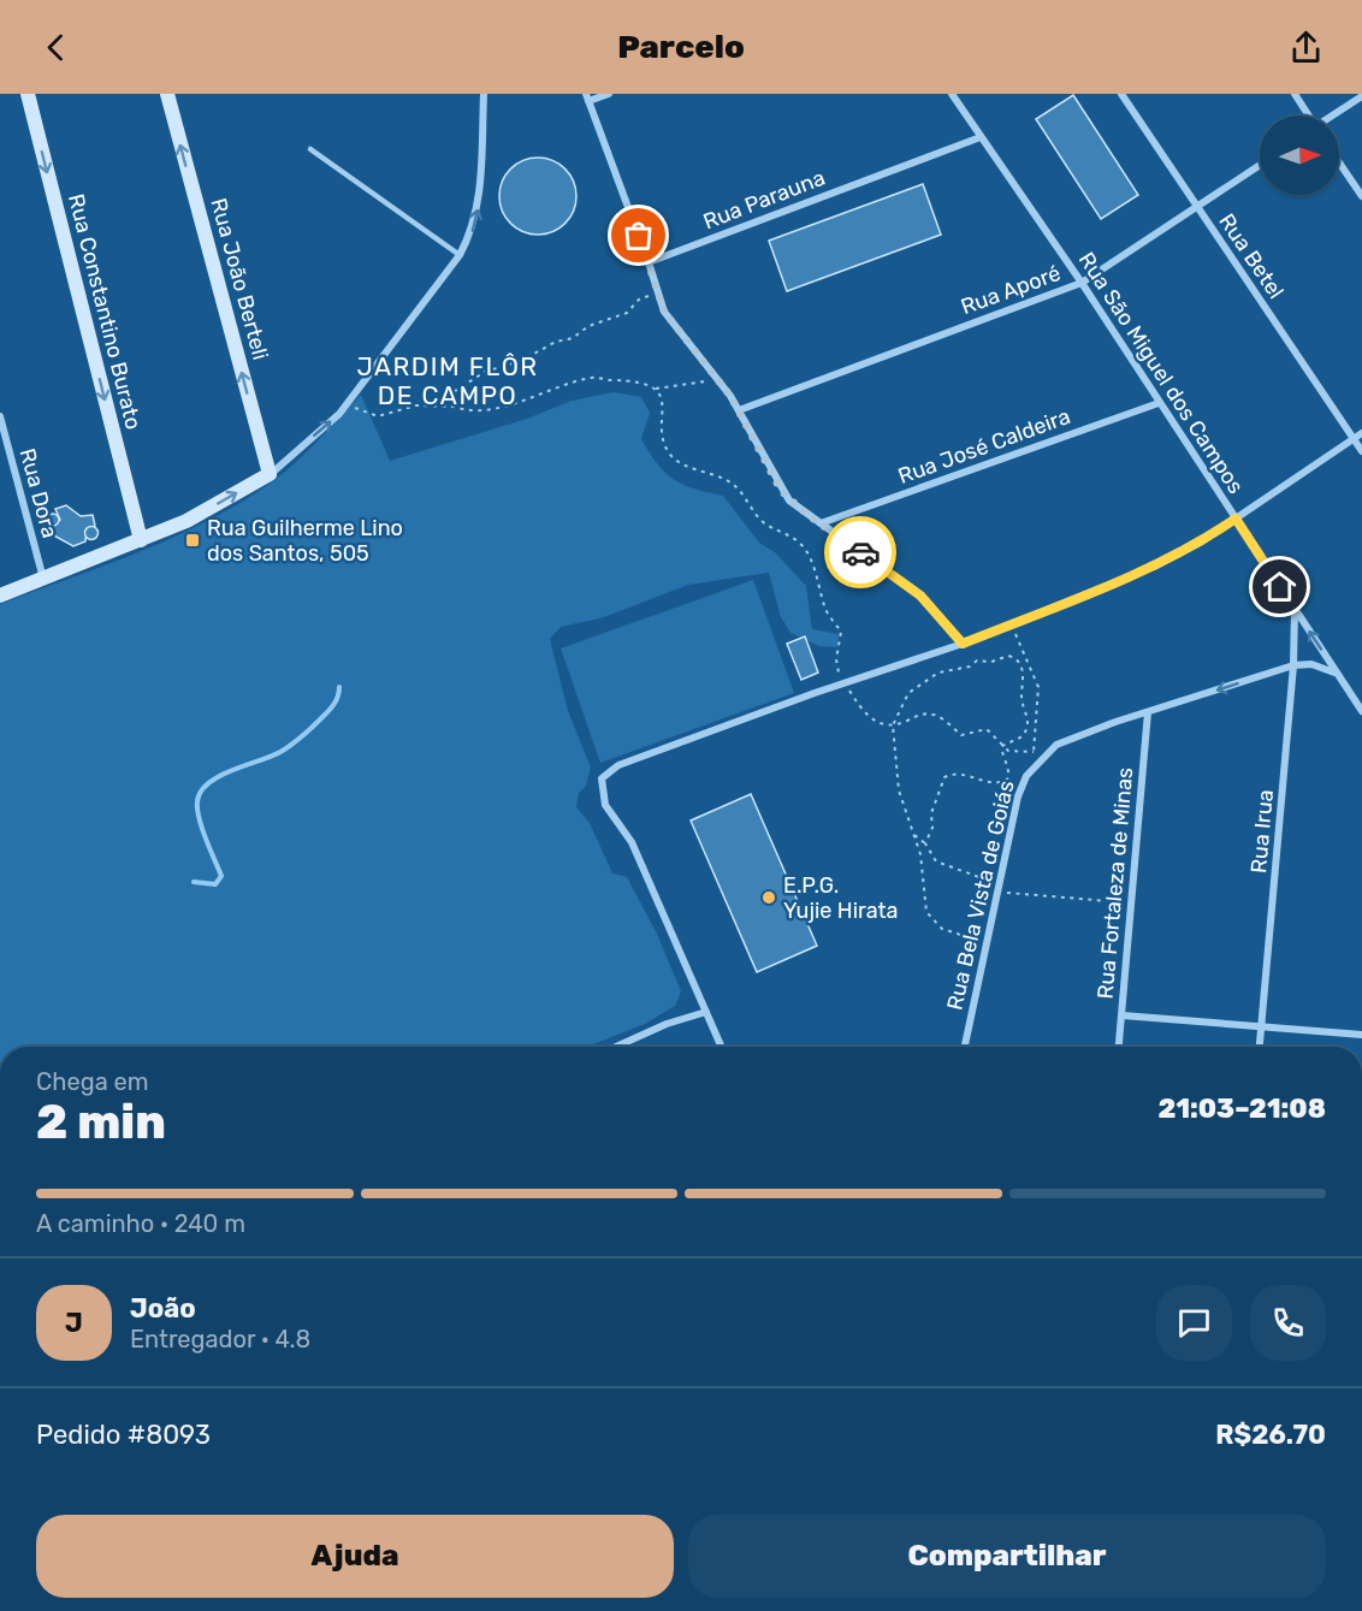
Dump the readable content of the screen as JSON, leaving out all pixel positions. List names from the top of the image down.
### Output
{
  "streets": {
    "street": [
      "Rua Parauna",
      "Rua Betel",
      "Rua João Berteli",
      "Rua Aporé",
      "Rua Constantino Burato",
      "Rua São Miguel dos Campos",
      "Rua José Caldeira",
      "Rua Dora",
      "Rua Irua",
      "Rua Fortaleza de Minas",
      "Rua Bela Vista de Goiás"
    ]
  },
  "crossings": [
    ["Rua Parauna", "Rua São Miguel dos Campos"],
    ["Rua Betel", "Rua Aporé"],
    ["Rua Aporé", "Rua São Miguel dos Campos"],
    ["Rua São Miguel dos Campos", "Rua José Caldeira"],
    ["Rua São Miguel dos Campos", "Rua Irua"],
    ["Rua Irua", "Rua Bela Vista de Goiás"],
    ["Rua Fortaleza de Minas", "Rua Bela Vista de Goiás"]
  ],
  "one_way": ["Rua João Berteli", "Rua Constantino Burato"],
  "districts": ["JARDIM FLÔR DE CAMPO"],
  "places": {
    "transit": ["Rua Guilherme Lino dos Santos, 505"],
    "other": ["E.P.G. Yujie Hirata"]
  },
  "north": "right",
  "page": {
    "header": "Parcelo",
    "heading": ["2 min", "Chega em", "21:03–21:08"],
    "panel": [
      "João",
      "Entregador · 4.8",
      "Pedido #8093",
      "R$26.70"
    ],
    "bar": "A caminho · 240 m",
    "round": "J",
    "buttons": ["Ajuda", "Compartilhar"]
  }
}
